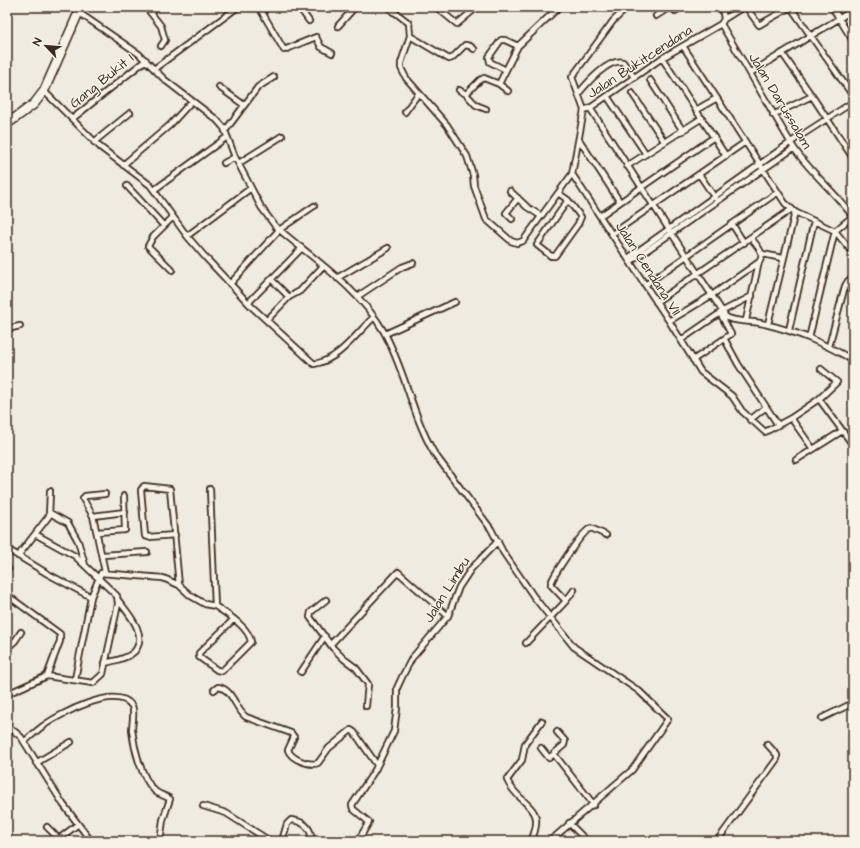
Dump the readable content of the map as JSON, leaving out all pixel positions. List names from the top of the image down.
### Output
{
  "streets": {
    "street": [
      "Jalan Bukitcendana",
      "Gang Bukit I",
      "Jalan Darussalam",
      "Jalan Cendana VII",
      "Jalan Limbu"
    ]
  },
  "crossings": [
    ["Jalan Bukitcendana", "Jalan Darussalam"],
    ["Jalan Bukitcendana", "Jalan Cendana VII"]
  ],
  "north": "top left"
}
